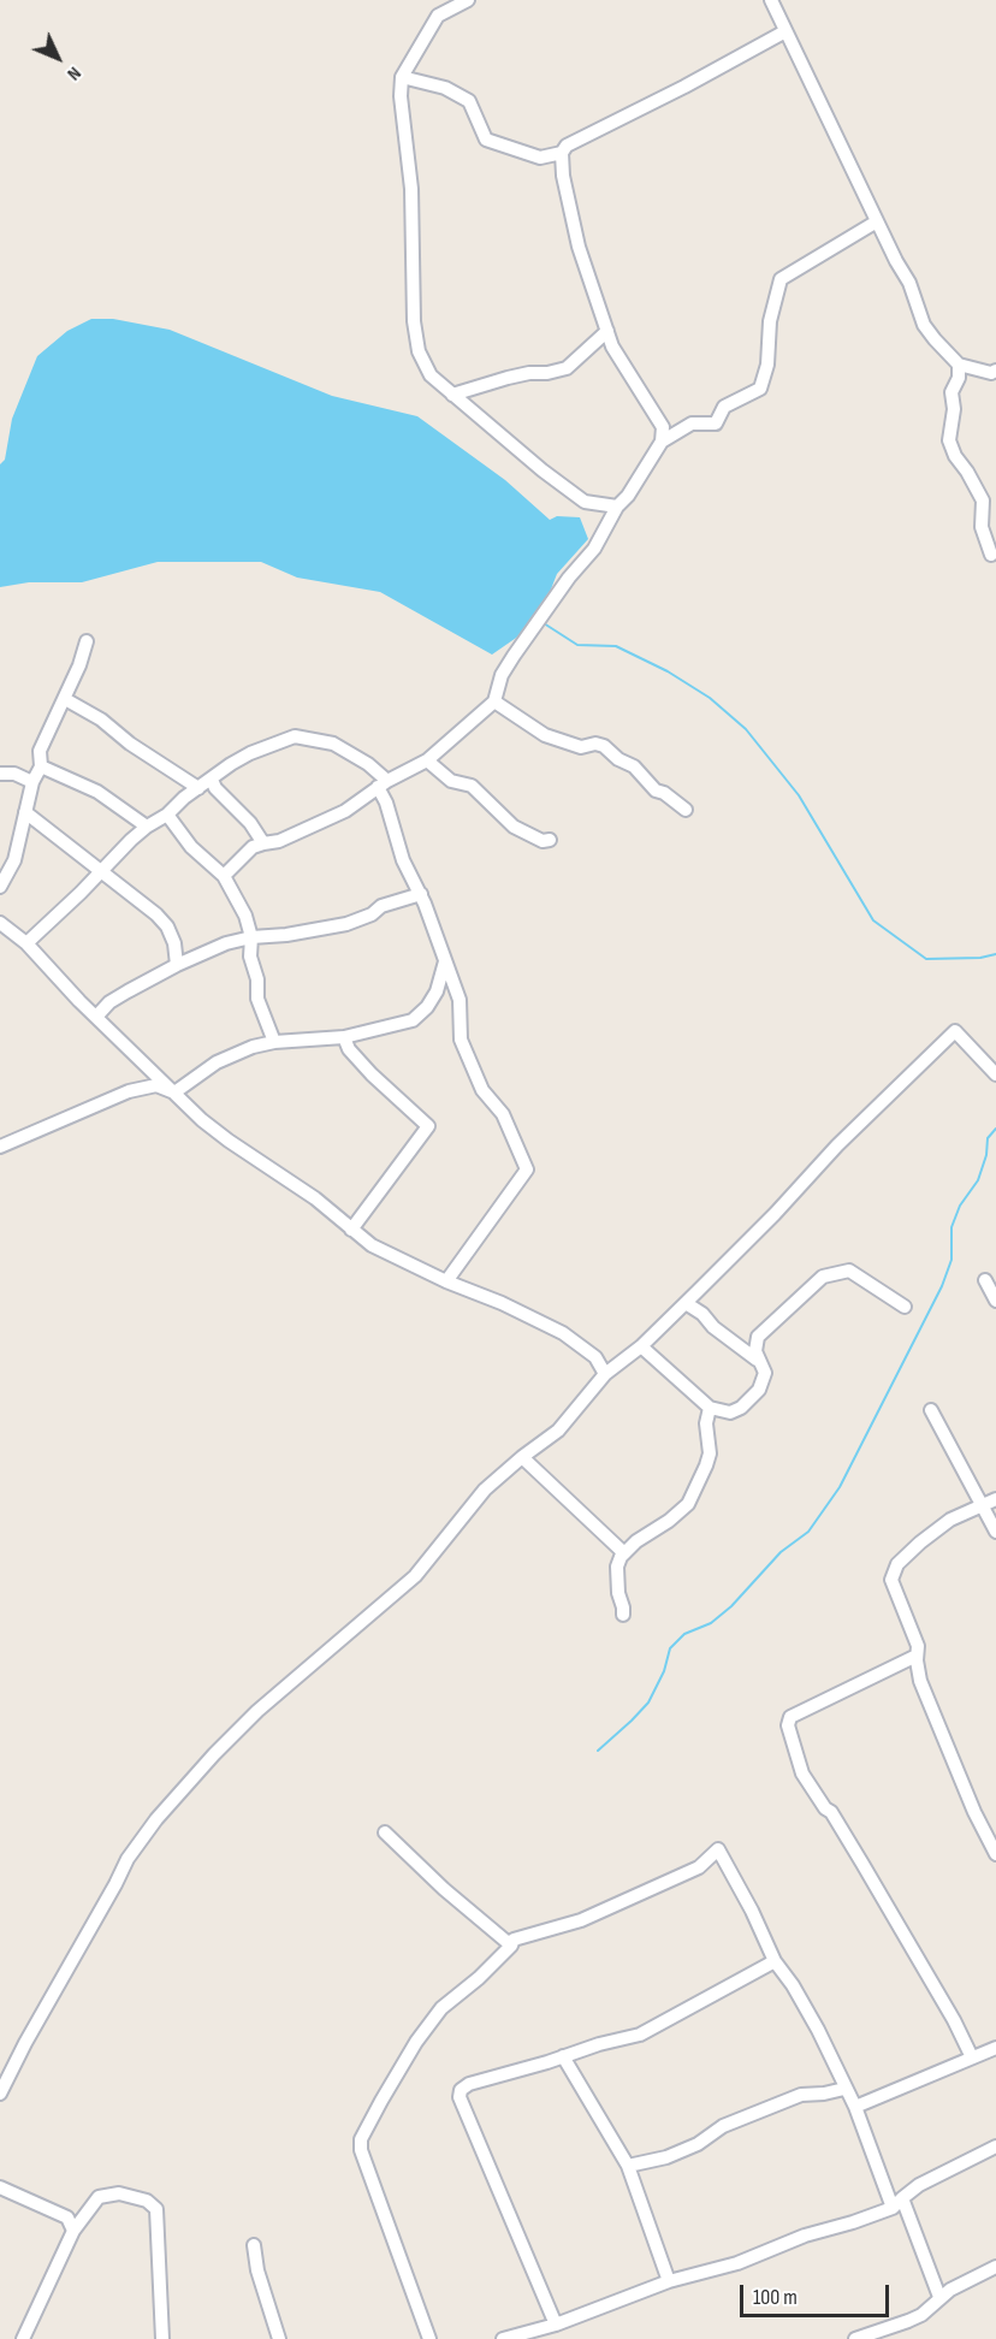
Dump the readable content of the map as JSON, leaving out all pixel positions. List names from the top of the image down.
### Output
{
  "scale_bar": "100 m",
  "north": "bottom right"
}
